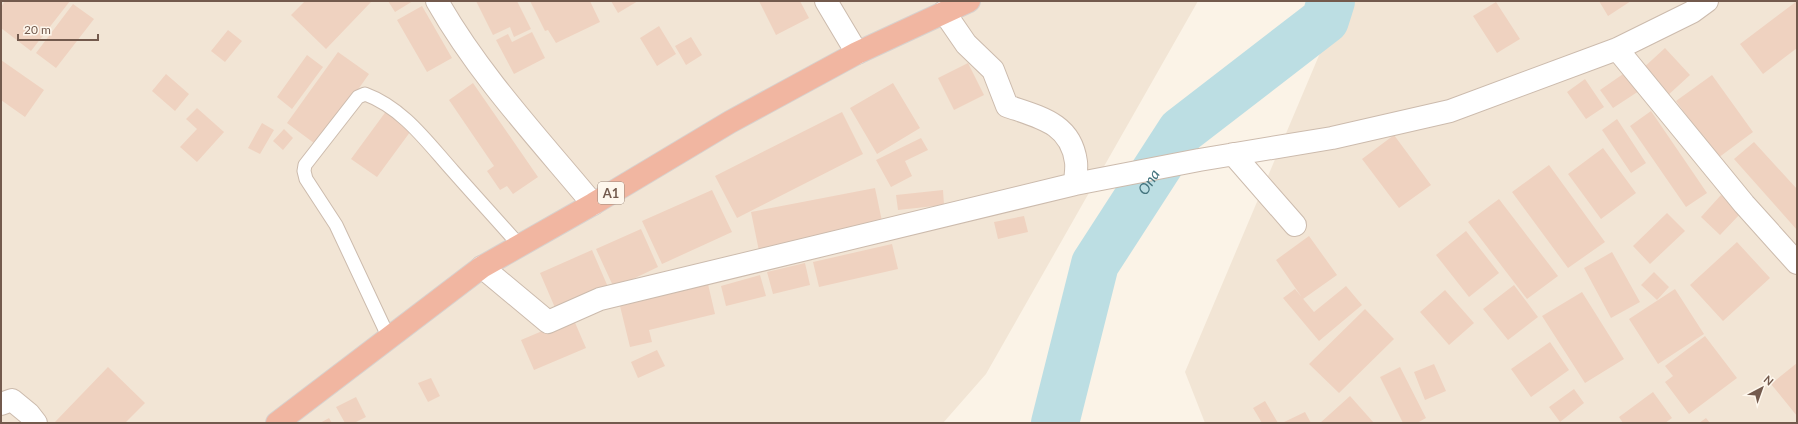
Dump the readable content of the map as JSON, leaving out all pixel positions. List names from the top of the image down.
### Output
{
  "streets": {
    "highway": ["A1"]
  },
  "water": ["Ona"],
  "scale_bar": "20 m",
  "north": "top right"
}
